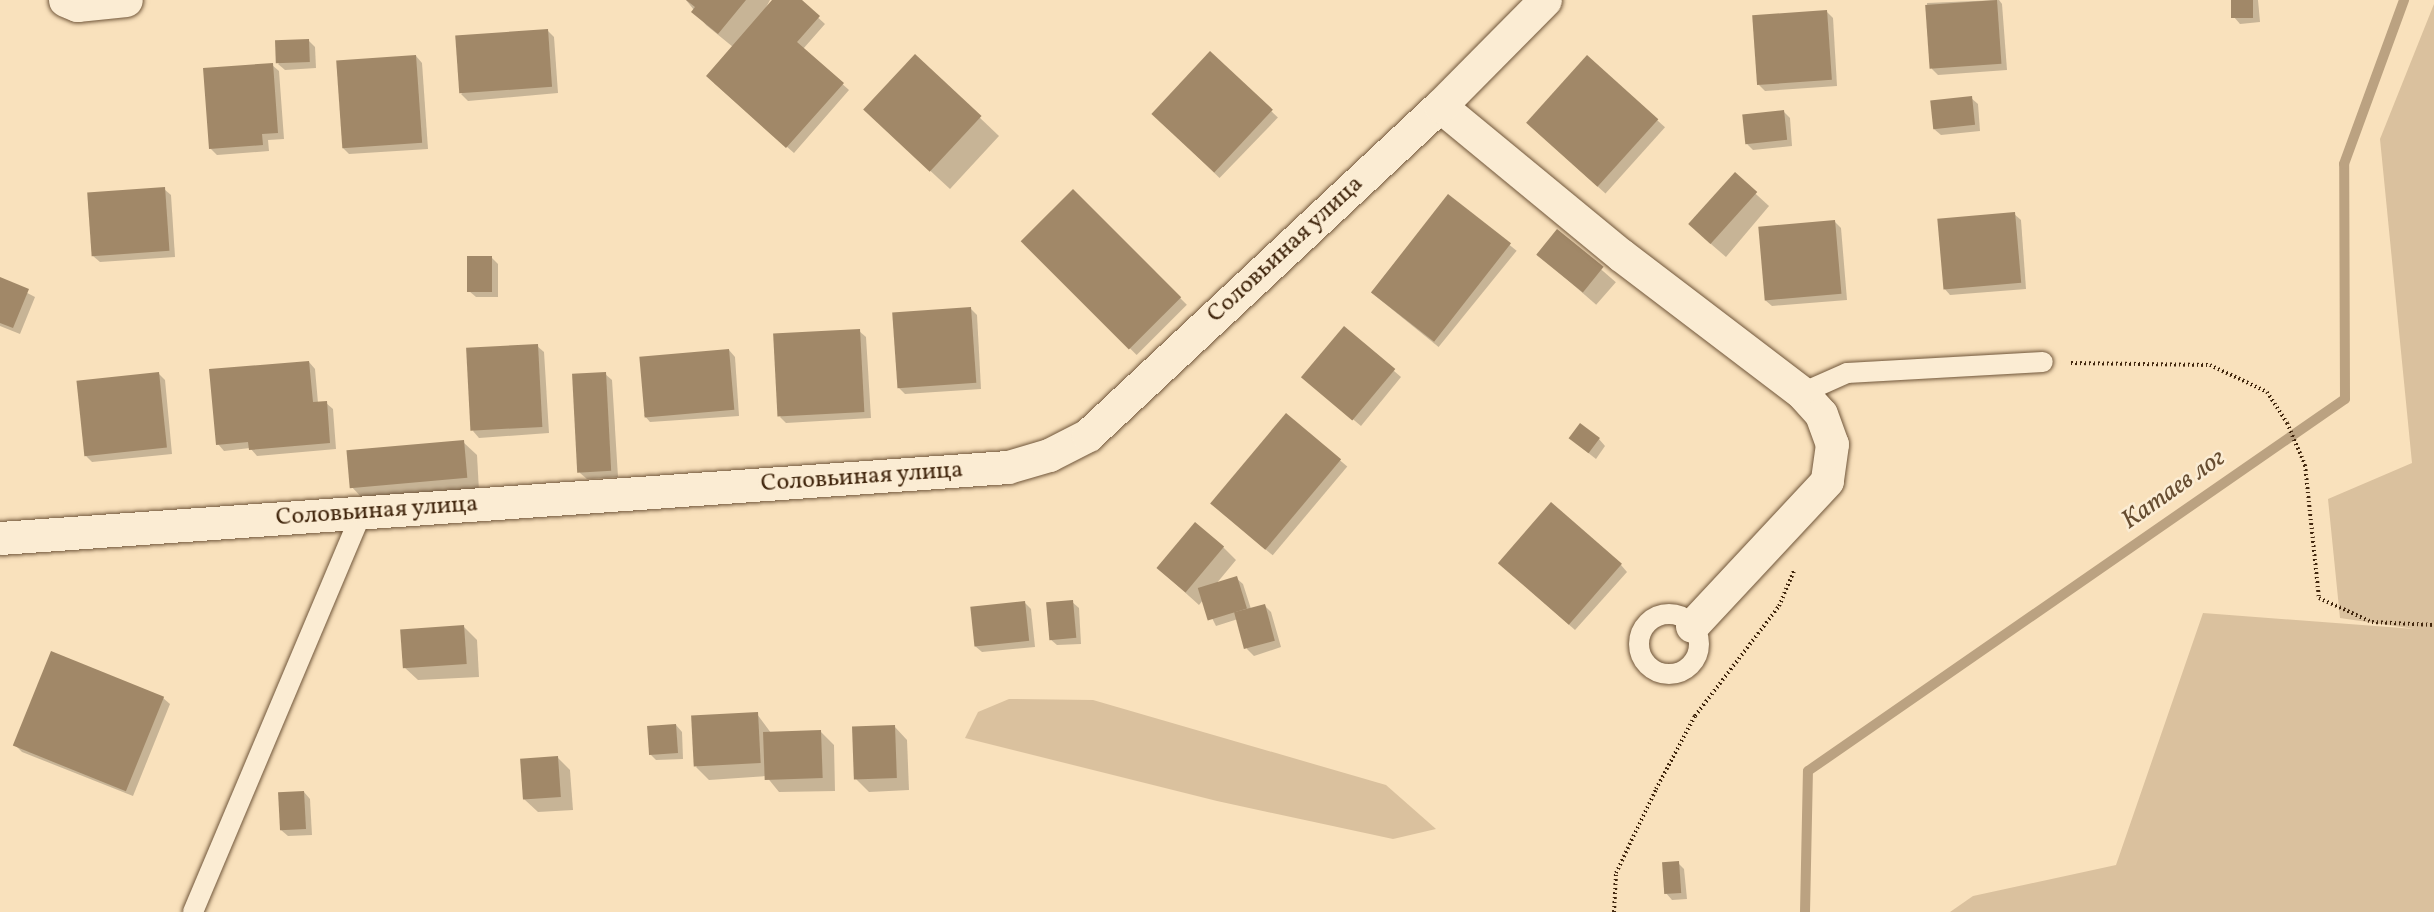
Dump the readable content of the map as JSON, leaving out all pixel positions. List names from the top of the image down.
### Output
{
  "streets": {
    "street": ["Соловьиная улица"]
  },
  "water": ["Катаев лог"]
}
